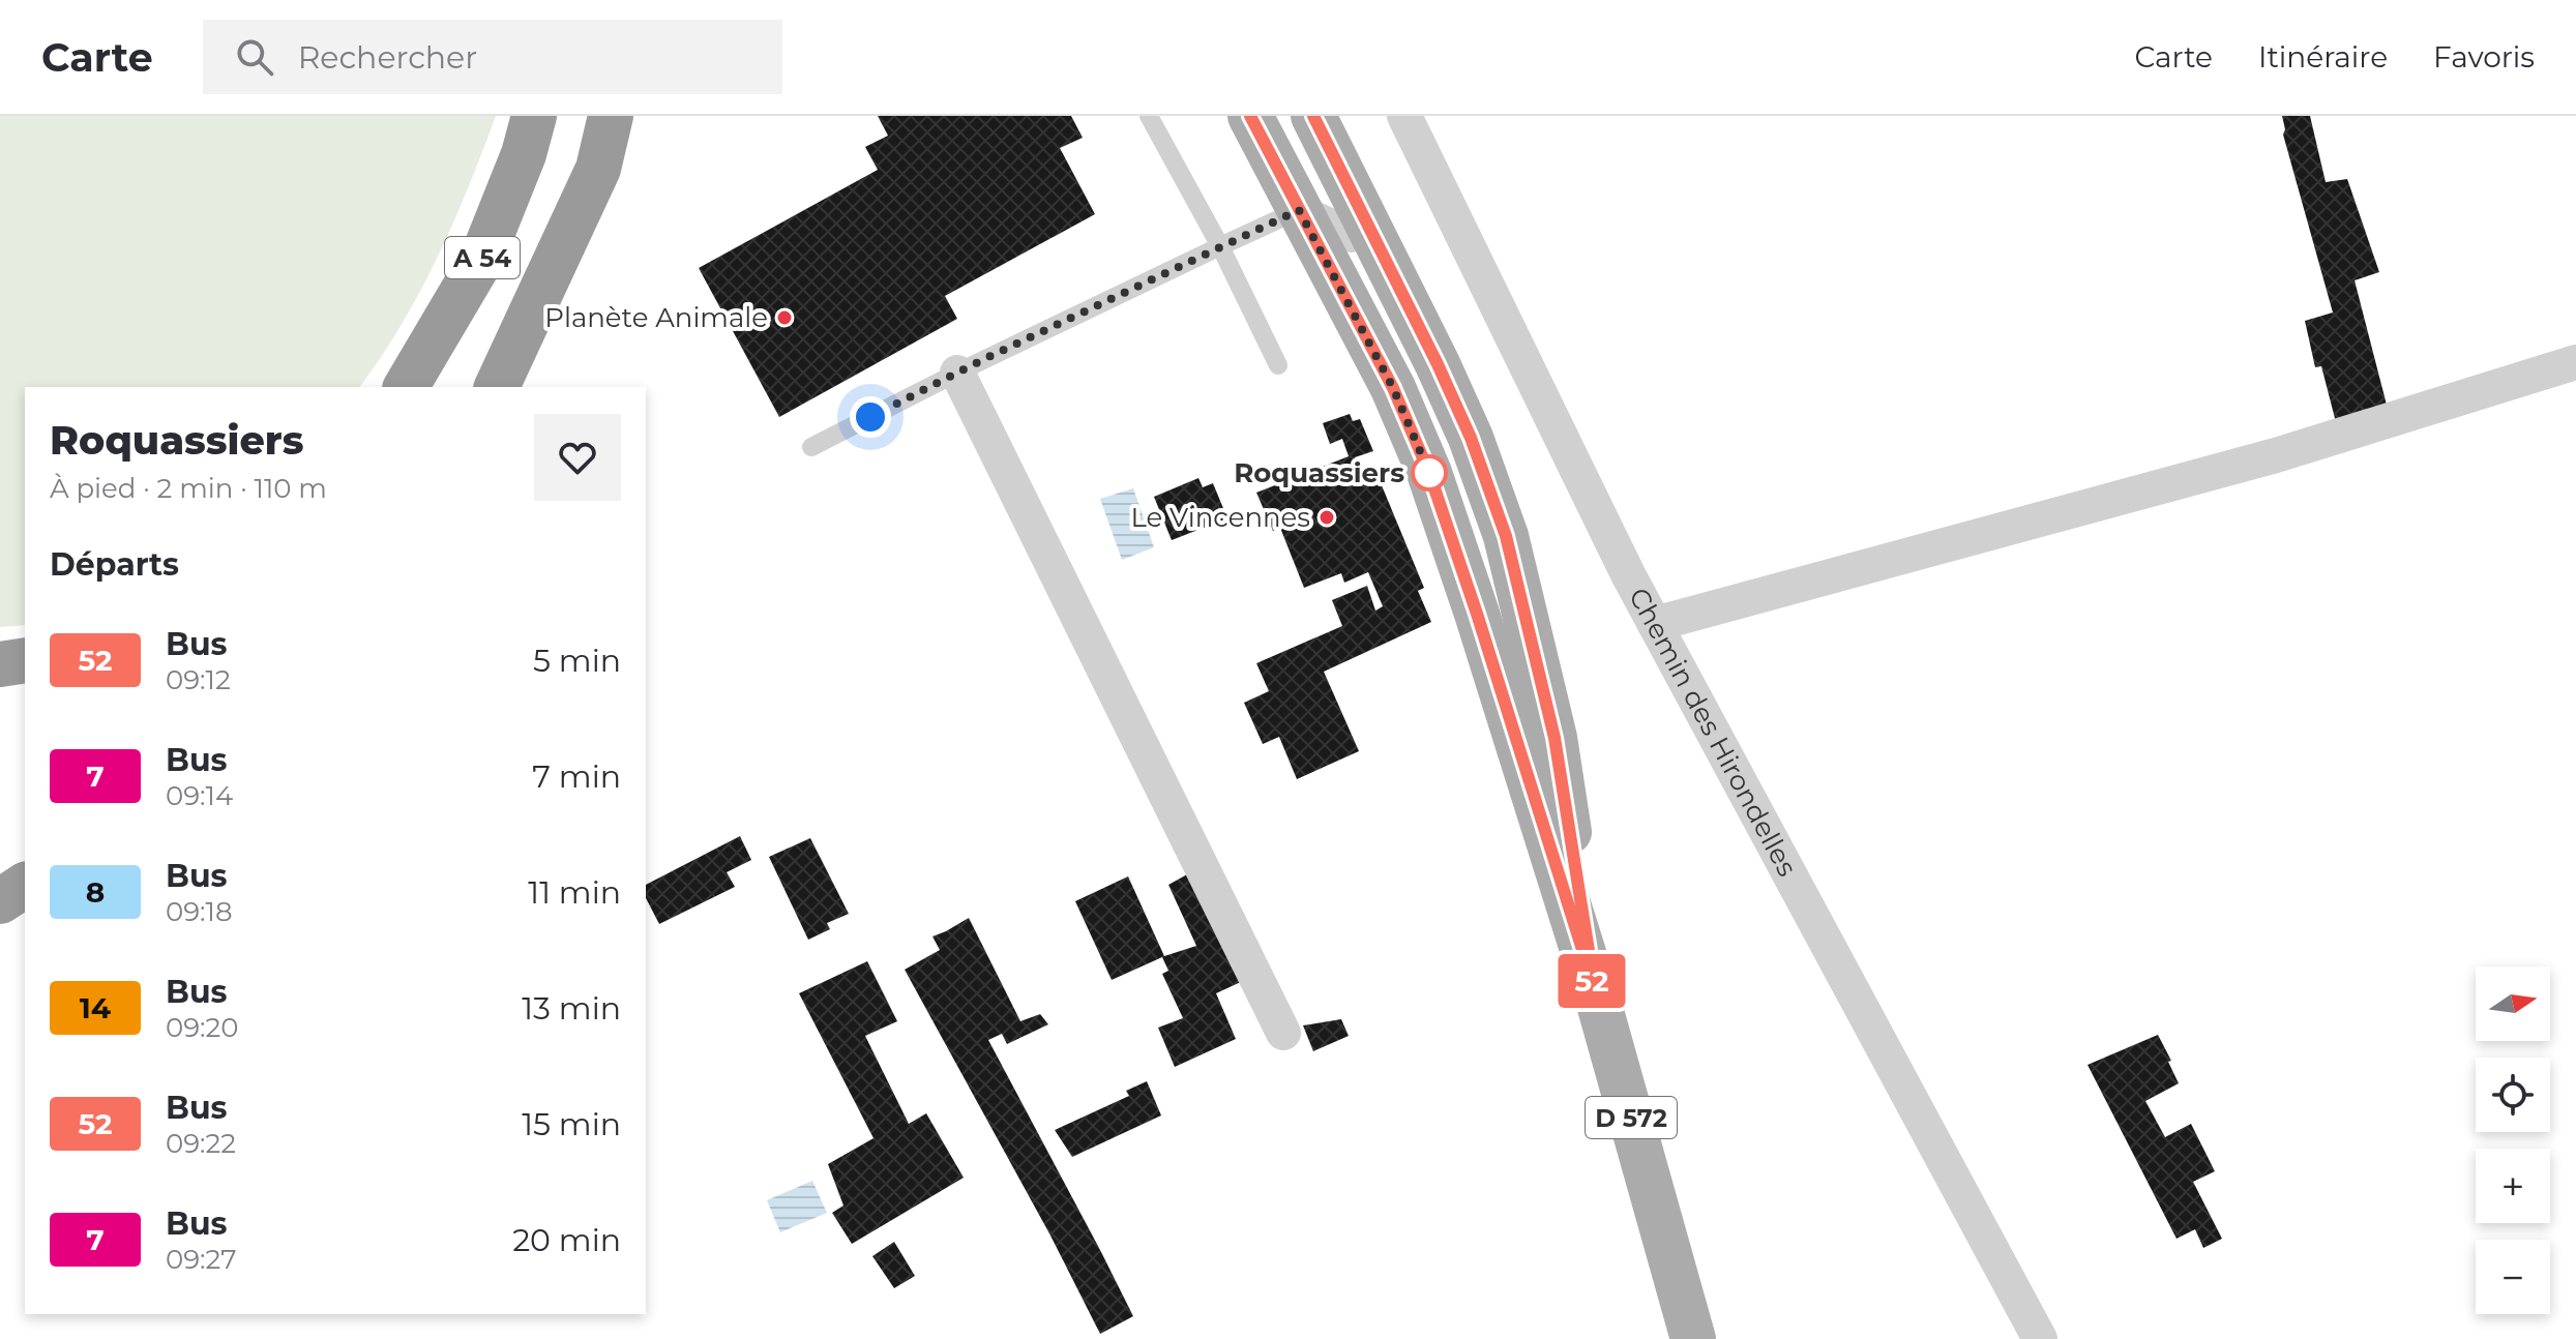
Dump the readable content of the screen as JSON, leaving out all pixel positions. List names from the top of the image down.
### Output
{
  "streets": {
    "highway": ["A 54"],
    "main road": ["D 572"],
    "street": ["Chemin des Hirondelles"]
  },
  "places": ["Planète Animale", "Roquassiers", "Le Vincennes"],
  "lines": ["bus line 52"],
  "north": "right",
  "page": {
    "header": "Carte",
    "search": "Rechercher",
    "nav": ["Carte", "Itinéraire", "Favoris"],
    "on_map": "52",
    "heading": [
      ["Roquassiers", "À pied · 2 min · 110 m"],
      "Départs"
    ],
    "list": [
      {
        "mark": "52",
        "name": "Bus",
        "note": "09:12",
        "value": "5 min"
      },
      {
        "mark": "7",
        "name": "Bus",
        "note": "09:14",
        "value": "7 min"
      },
      {
        "mark": "8",
        "name": "Bus",
        "note": "09:18",
        "value": "11 min"
      },
      {
        "mark": "14",
        "name": "Bus",
        "note": "09:20",
        "value": "13 min"
      },
      {
        "mark": "52",
        "name": "Bus",
        "note": "09:22",
        "value": "15 min"
      },
      {
        "mark": "7",
        "name": "Bus",
        "note": "09:27",
        "value": "20 min"
      }
    ],
    "map_buttons": ["+", "−"]
  }
}
